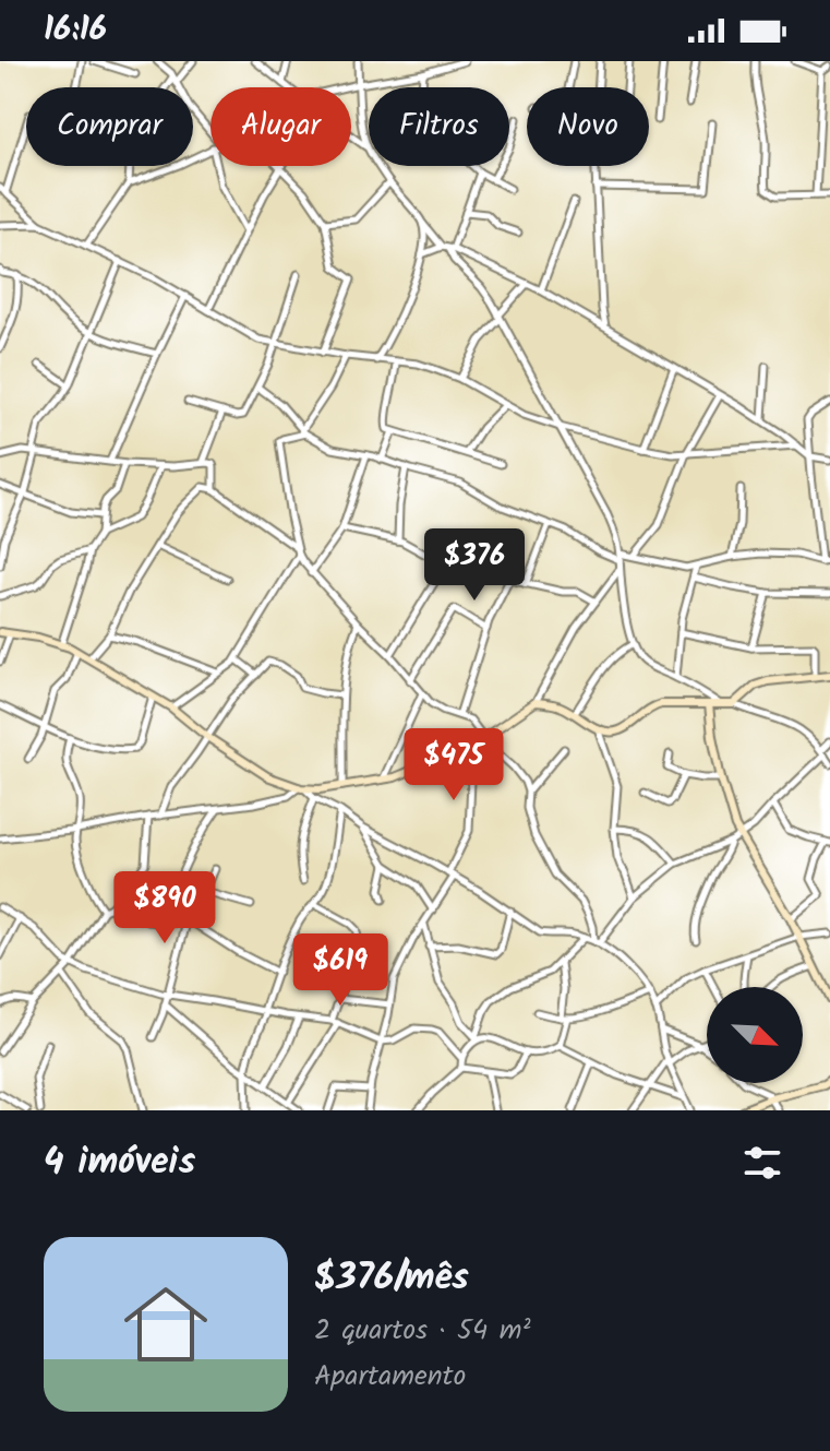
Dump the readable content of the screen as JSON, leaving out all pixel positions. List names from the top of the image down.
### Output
{
  "north": "bottom right",
  "page": {
    "status": "16:16",
    "chip": [
      "Comprar",
      "Alugar",
      "Filtros",
      "Novo"
    ],
    "price": [
      "$376",
      "$475",
      "$890",
      "$619"
    ],
    "heading": "4 imóveis",
    "list": [
      {
        "name": "$376/mês",
        "note": "2 quartos · 54 m² · Apartamento"
      }
    ]
  }
}
